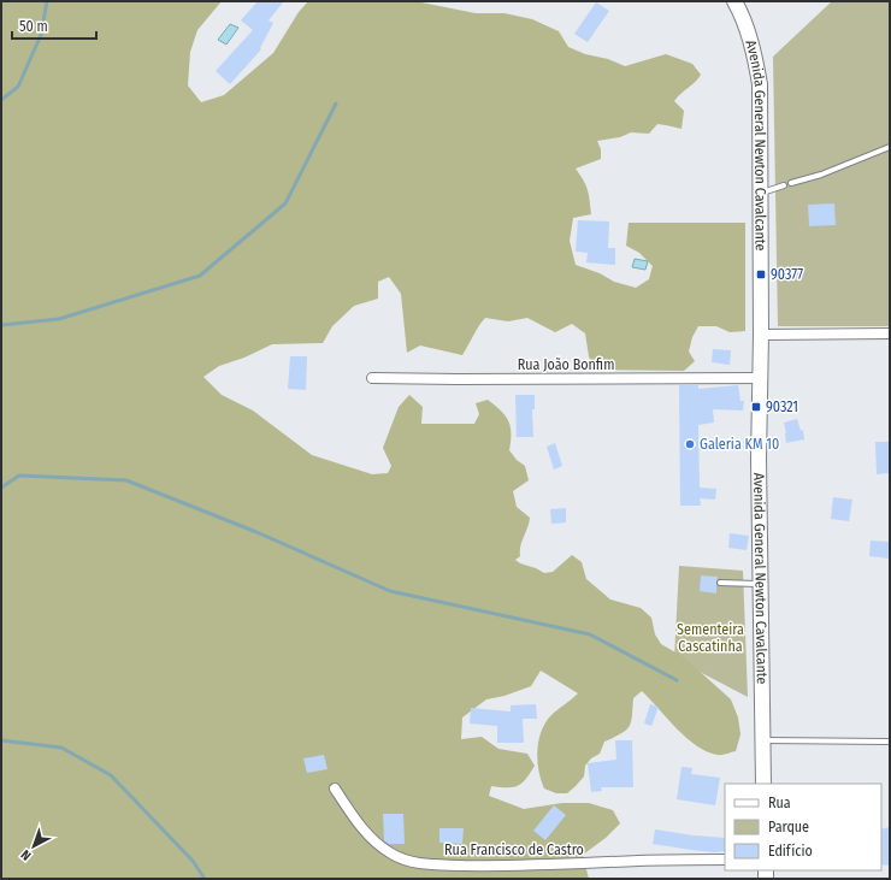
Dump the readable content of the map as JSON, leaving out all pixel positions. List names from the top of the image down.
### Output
{
  "streets": {
    "main road": ["Avenida General Newton Cavalcante"],
    "street": ["Rua João Bonfim", "Rua Francisco de Castro"]
  },
  "crossings": [
    ["Avenida General Newton Cavalcante", "Rua João Bonfim"]
  ],
  "parks": ["Sementeira Cascatinha"],
  "places": {
    "transit": ["90377", "90321"],
    "other": ["Galeria KM 10"]
  },
  "legend": ["Rua", "Parque", "Edifício"],
  "scale_bar": "50 m",
  "north": "bottom left"
}
